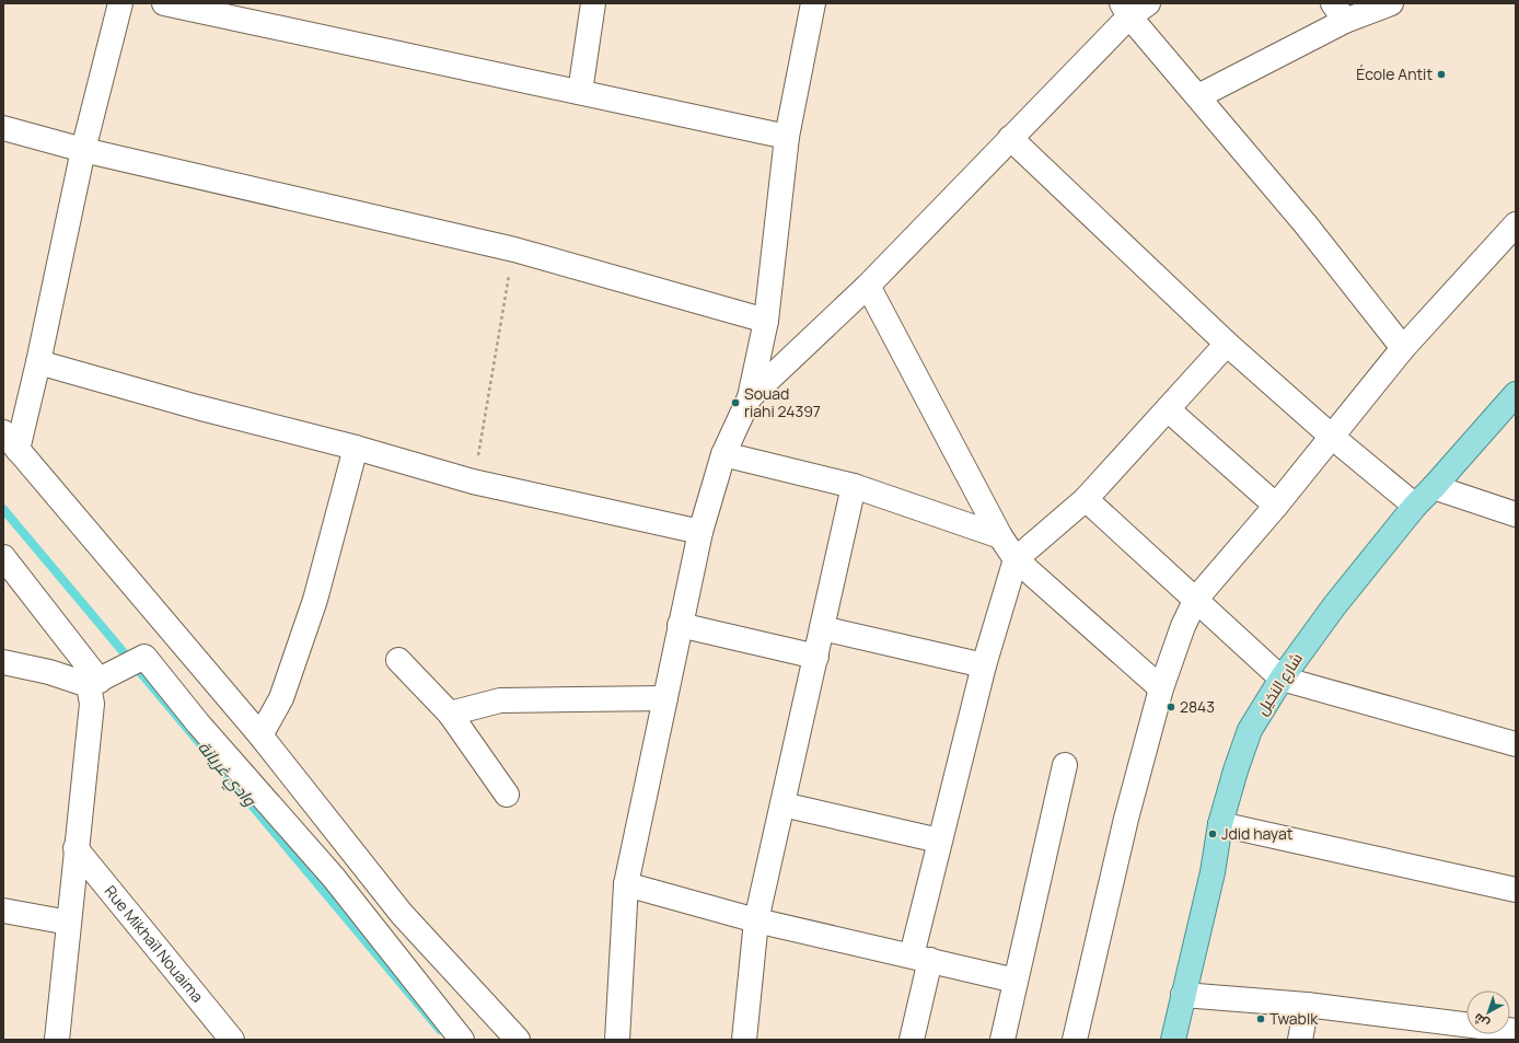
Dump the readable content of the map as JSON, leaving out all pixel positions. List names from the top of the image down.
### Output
{
  "streets": {
    "main road": ["شارع النخيل"],
    "street": ["Rue Mikhaïl Nouaima"]
  },
  "water": ["وادي غريانة"],
  "places": [
    "École Antit",
    "Souad riahi 24397",
    "2843",
    "Jdid hayat",
    "Twablk"
  ],
  "north": "bottom left"
}
